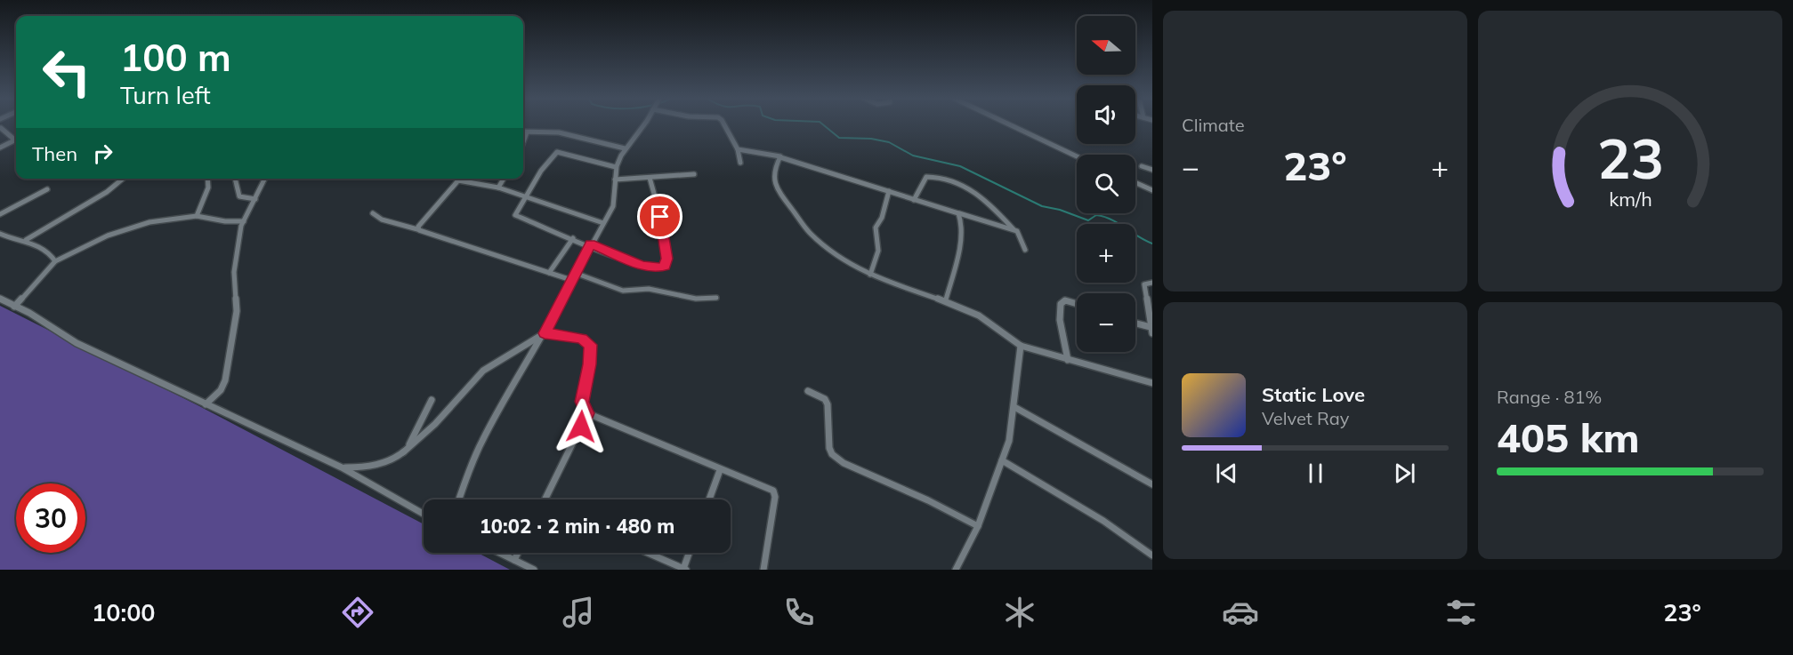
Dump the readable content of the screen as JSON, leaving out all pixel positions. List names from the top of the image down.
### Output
{
  "north": "left",
  "page": {
    "tile": [
      "Climate",
      ["Range · 81%", "405 km"]
    ],
    "map_buttons": ["+", "−"],
    "turn": ["100 m", "Turn left"],
    "then": "Then",
    "heat": ["−", "23°", "+"],
    "song": ["Static Love", "Velvet Ray"],
    "limit": "30",
    "trip": "10:02 · 2 min · 480 m",
    "tabs": ["10:00", "23°"],
    "gauge": ["23", "km/h"]
  }
}
